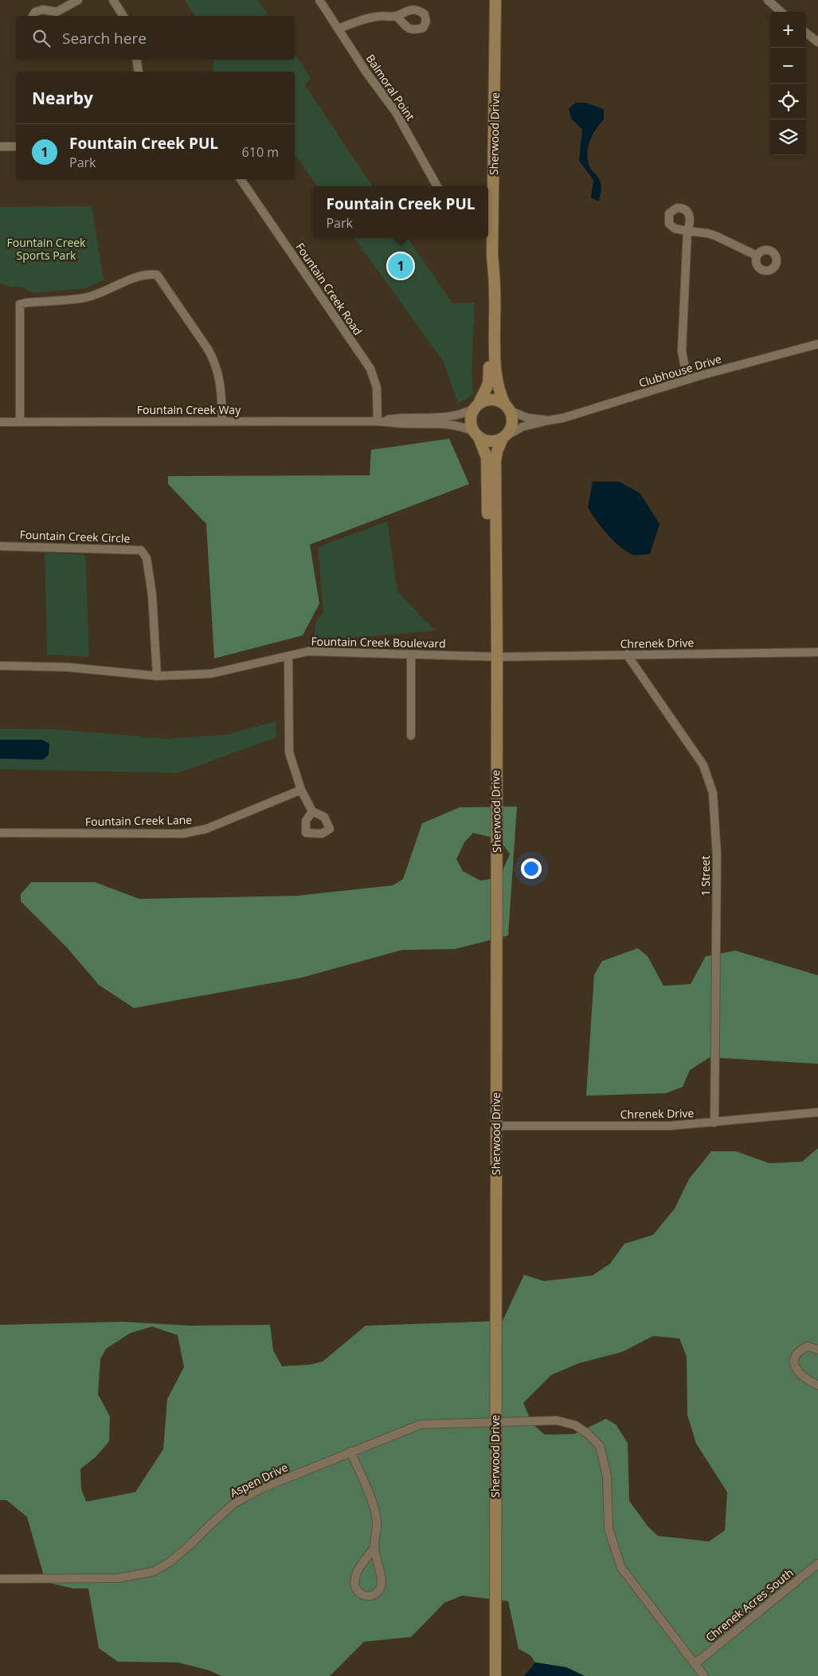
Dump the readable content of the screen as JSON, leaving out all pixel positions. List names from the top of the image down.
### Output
{
  "streets": {
    "street": [
      "Balmoral Point",
      "Sherwood Drive",
      "Fountain Creek Road",
      "Clubhouse Drive",
      "Fountain Creek Way",
      "Fountain Creek Circle",
      "Fountain Creek Boulevard",
      "Chrenek Drive",
      "Fountain Creek Lane",
      "1 Street",
      "Aspen Drive",
      "Chrenek Acres South"
    ]
  },
  "crossings": [
    ["Sherwood Drive", "Clubhouse Drive"],
    ["Sherwood Drive", "Fountain Creek Way"],
    ["Sherwood Drive", "Fountain Creek Boulevard"],
    ["Sherwood Drive", "Chrenek Drive"],
    ["Sherwood Drive", "Aspen Drive"],
    ["Fountain Creek Road", "Fountain Creek Way"],
    ["Clubhouse Drive", "Fountain Creek Way"],
    ["Fountain Creek Circle", "Fountain Creek Boulevard"],
    ["Fountain Creek Boulevard", "Chrenek Drive"],
    ["Chrenek Drive", "1 Street"],
    ["Aspen Drive", "Chrenek Acres South"]
  ],
  "parks": ["Fountain Creek Sports Park"],
  "page": {
    "map_buttons": ["+", "−"],
    "search": "Search here",
    "heading": "Nearby",
    "list": [
      {
        "mark": "1",
        "name": "Fountain Creek PUL",
        "note": "Park",
        "value": "610 m"
      }
    ],
    "popup": ["Fountain Creek PUL", "Park"],
    "pins": "1"
  }
}
